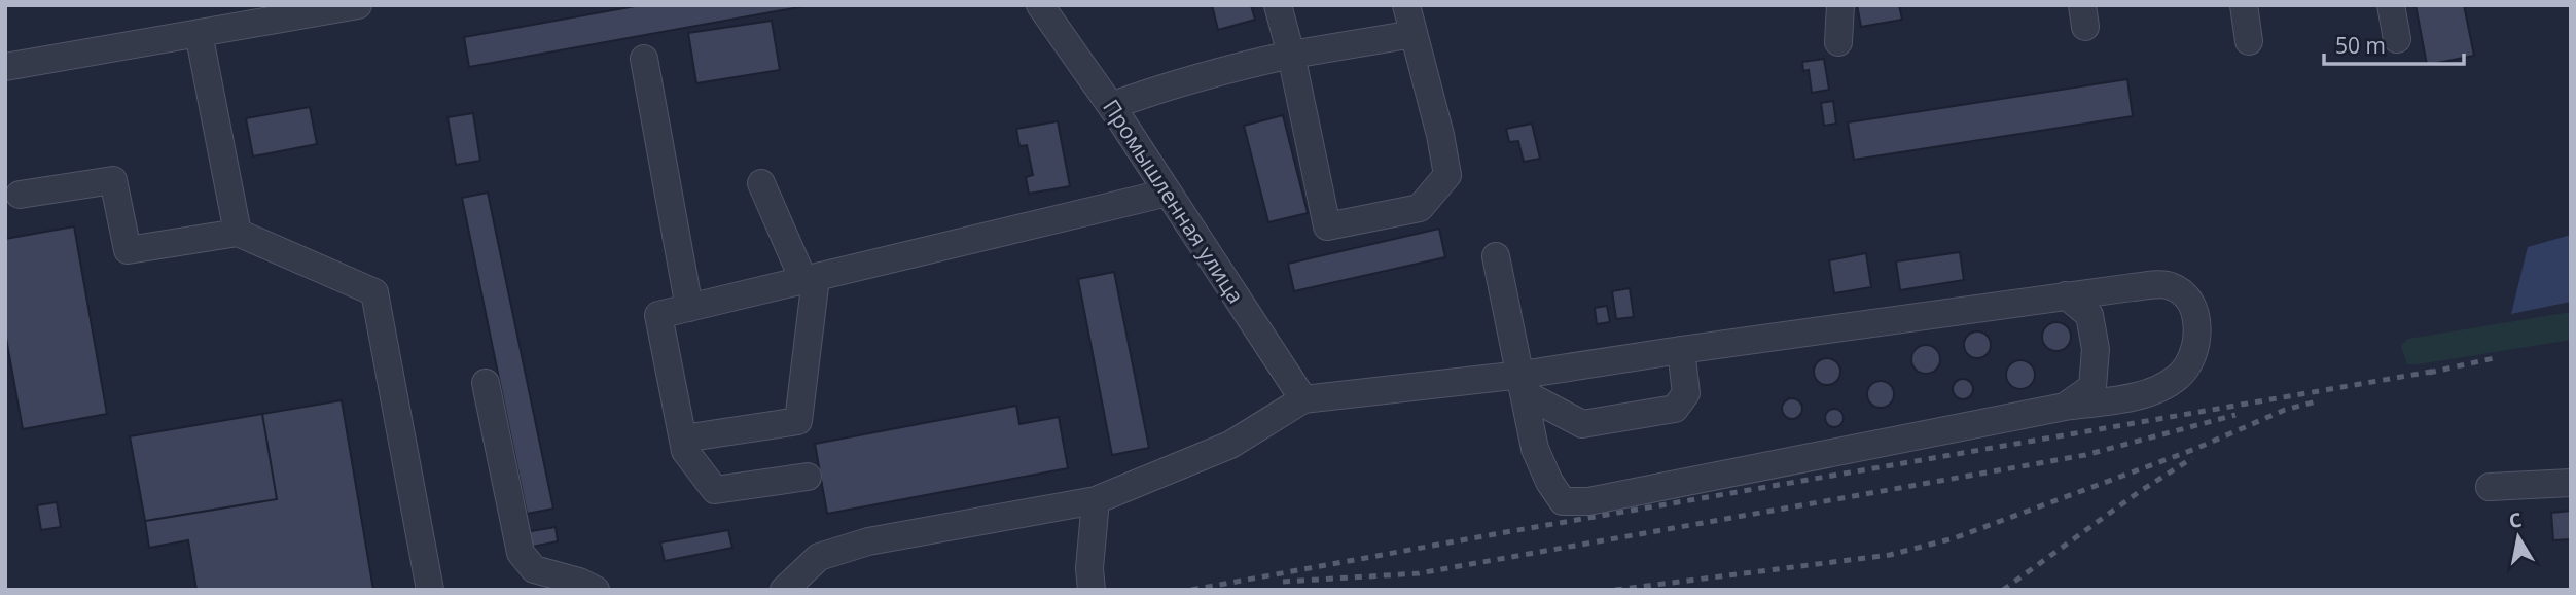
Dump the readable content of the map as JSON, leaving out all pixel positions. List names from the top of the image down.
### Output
{
  "streets": {
    "street": ["Промышленная улица"]
  },
  "scale_bar": "50 m",
  "north": "top"
}
